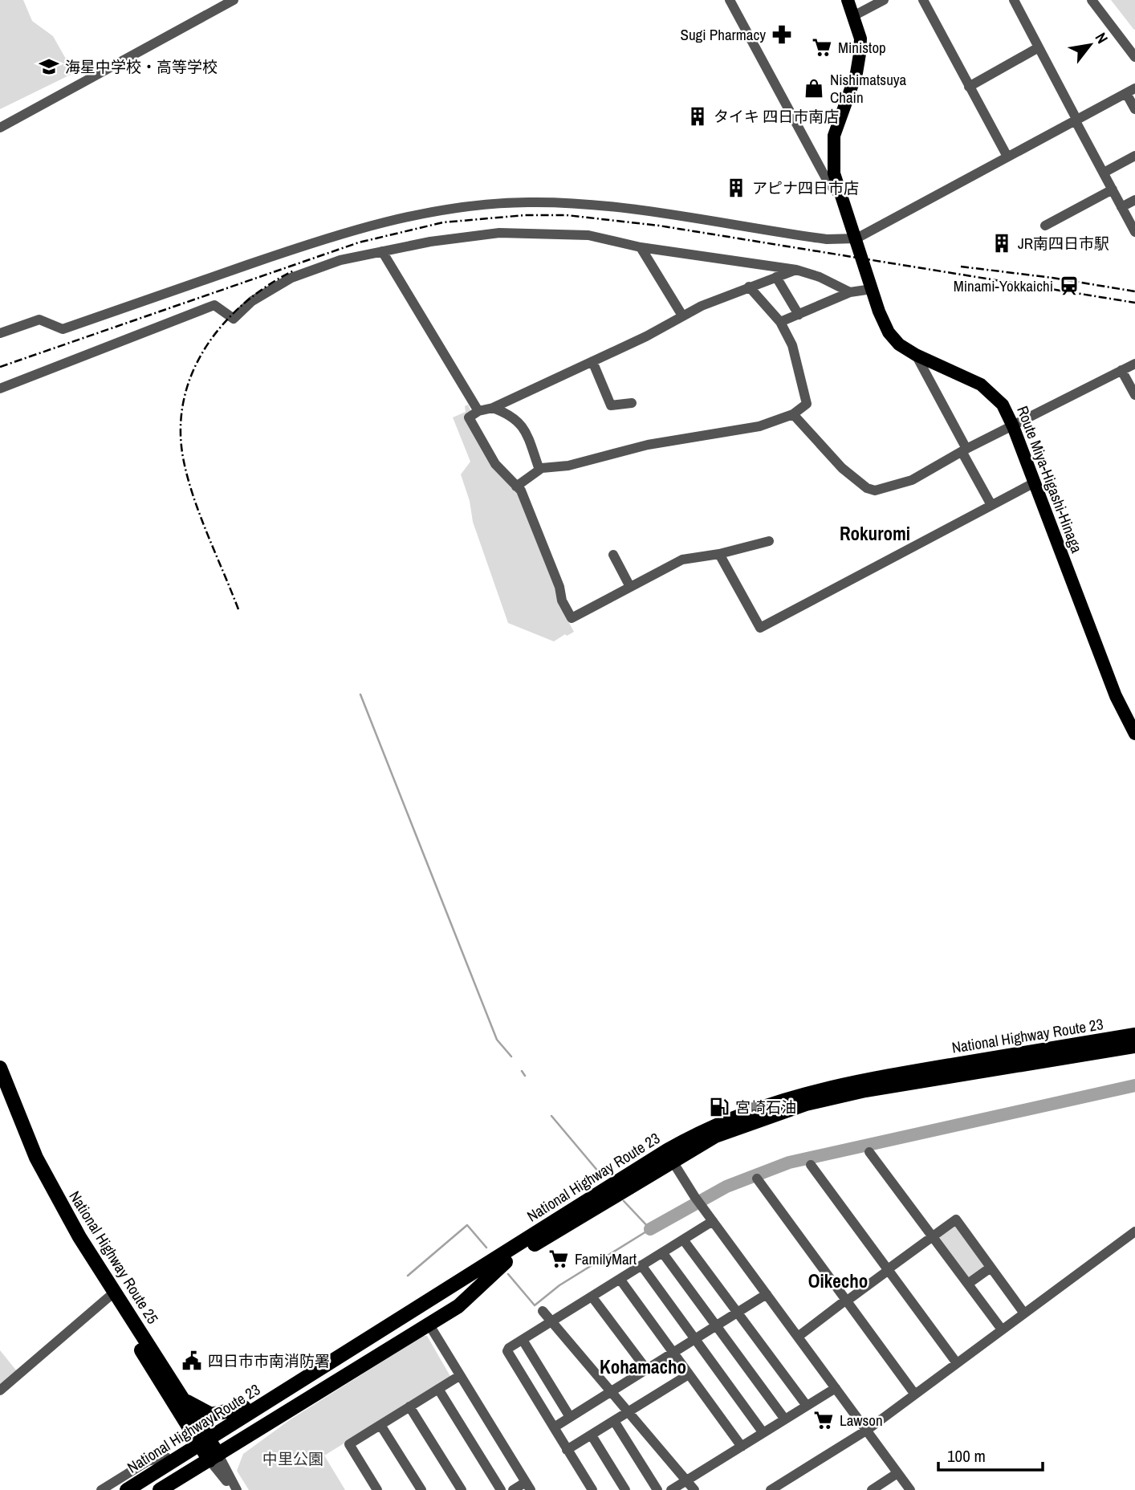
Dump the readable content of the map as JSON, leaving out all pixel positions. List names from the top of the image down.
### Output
{
  "streets": {
    "highway": ["National Highway Route 23", "National Highway Route 25"],
    "main road": ["Route Miya-Higashi-Hinaga"]
  },
  "districts": ["Rokuromi", "Oikecho", "Kohamacho"],
  "parks": ["中里公園"],
  "places": {
    "pharmacy": ["Sugi Pharmacy"],
    "supermarket": ["Ministop", "FamilyMart", "Lawson"],
    "school or university": ["海星中学校・高等学校"],
    "shop": ["Nishimatsuya Chain"],
    "building": ["タイキ 四日市南店", "アピナ四日市店", "JR南四日市駅"],
    "station": ["Minami-Yokkaichi"],
    "fuel station": ["宮崎石油"],
    "public building": ["四日市市南消防署"]
  },
  "scale_bar": "100 m",
  "north": "top right"
}
